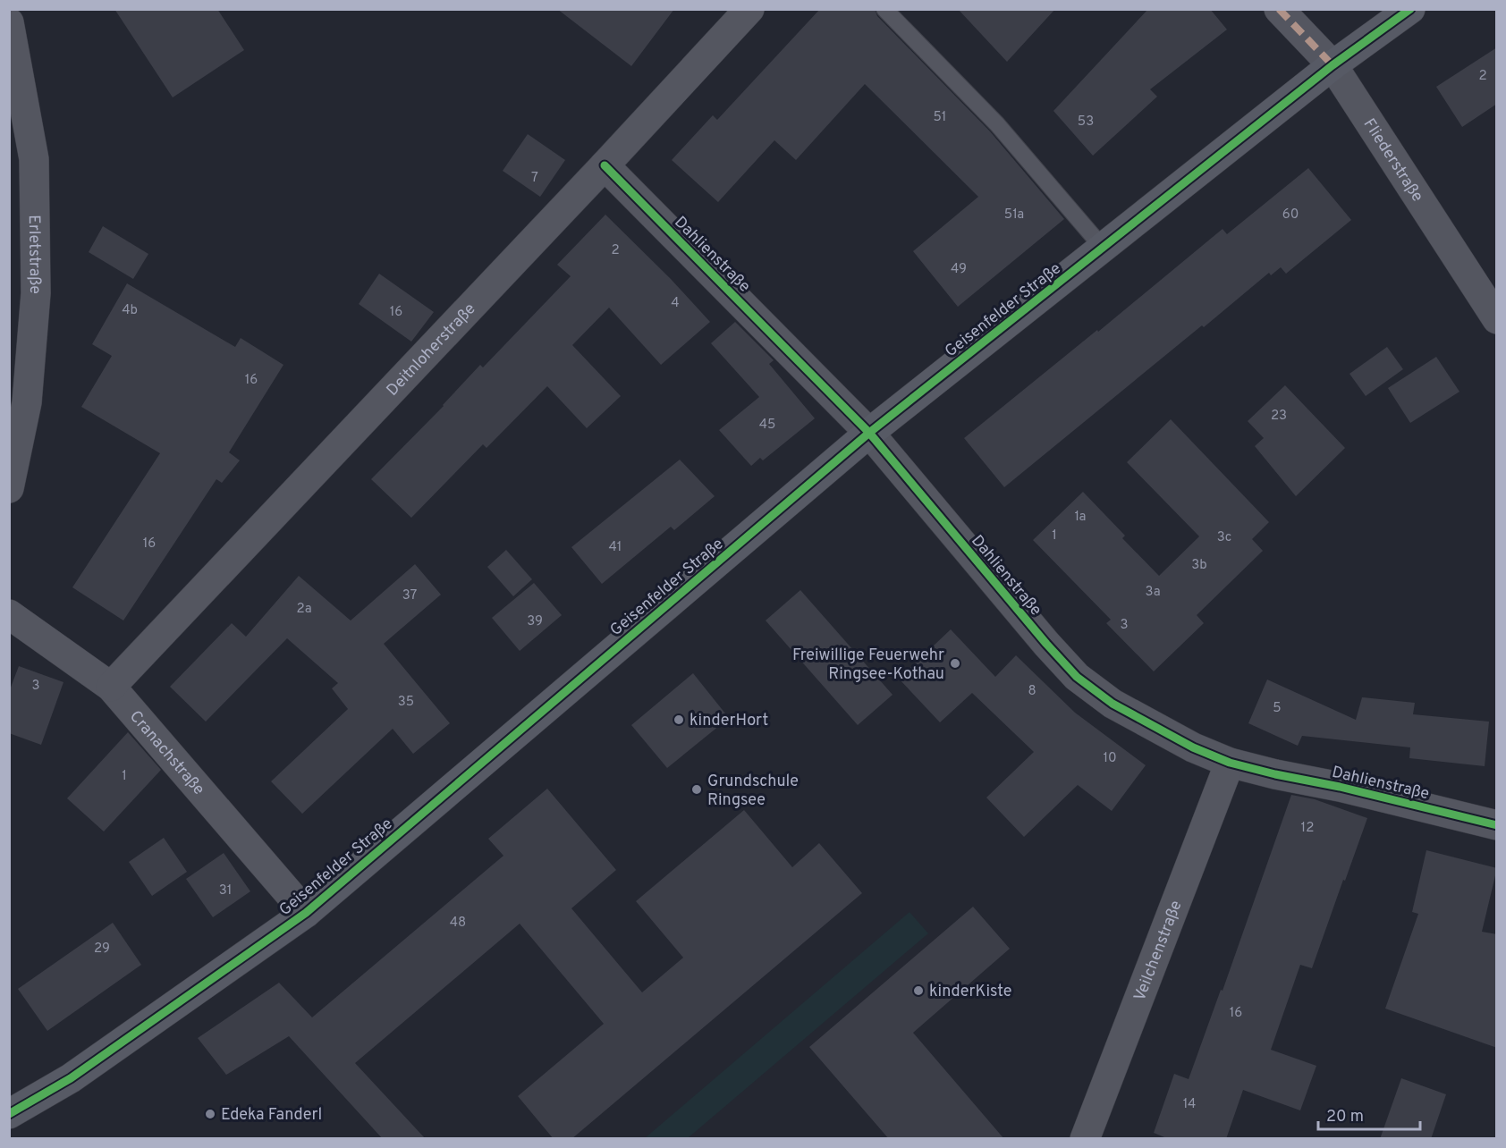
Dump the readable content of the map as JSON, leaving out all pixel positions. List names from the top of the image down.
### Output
{
  "streets": {
    "street": [
      "Fliederstraße",
      "Dahlienstraße",
      "Erletstraße",
      "Geisenfelder Straße",
      "Deitnloherstraße",
      "Cranachstraße",
      "Veilchenstraße"
    ]
  },
  "crossings": [
    ["Fliederstraße", "Geisenfelder Straße"],
    ["Dahlienstraße", "Geisenfelder Straße"],
    ["Dahlienstraße", "Deitnloherstraße"],
    ["Dahlienstraße", "Veilchenstraße"],
    ["Geisenfelder Straße", "Cranachstraße"],
    ["Deitnloherstraße", "Cranachstraße"]
  ],
  "places": [
    "Freiwillige Feuerwehr Ringsee-Kothau",
    "kinderHort",
    "Grundschule Ringsee",
    "kinderKiste",
    "Edeka Fanderl"
  ],
  "house_numbers": [
    "2",
    "51",
    "53",
    "7",
    "51a",
    "60",
    "2",
    "49",
    "4",
    "4b",
    "16",
    "16",
    "23",
    "45",
    "1a",
    "1",
    "3c",
    "16",
    "41",
    "3b",
    "3a",
    "37",
    "2a",
    "39",
    "3",
    "3",
    "8",
    "35",
    "5",
    "10",
    "1",
    "12",
    "31",
    "48",
    "29",
    "16",
    "14"
  ],
  "scale_bar": "20 m"
}
